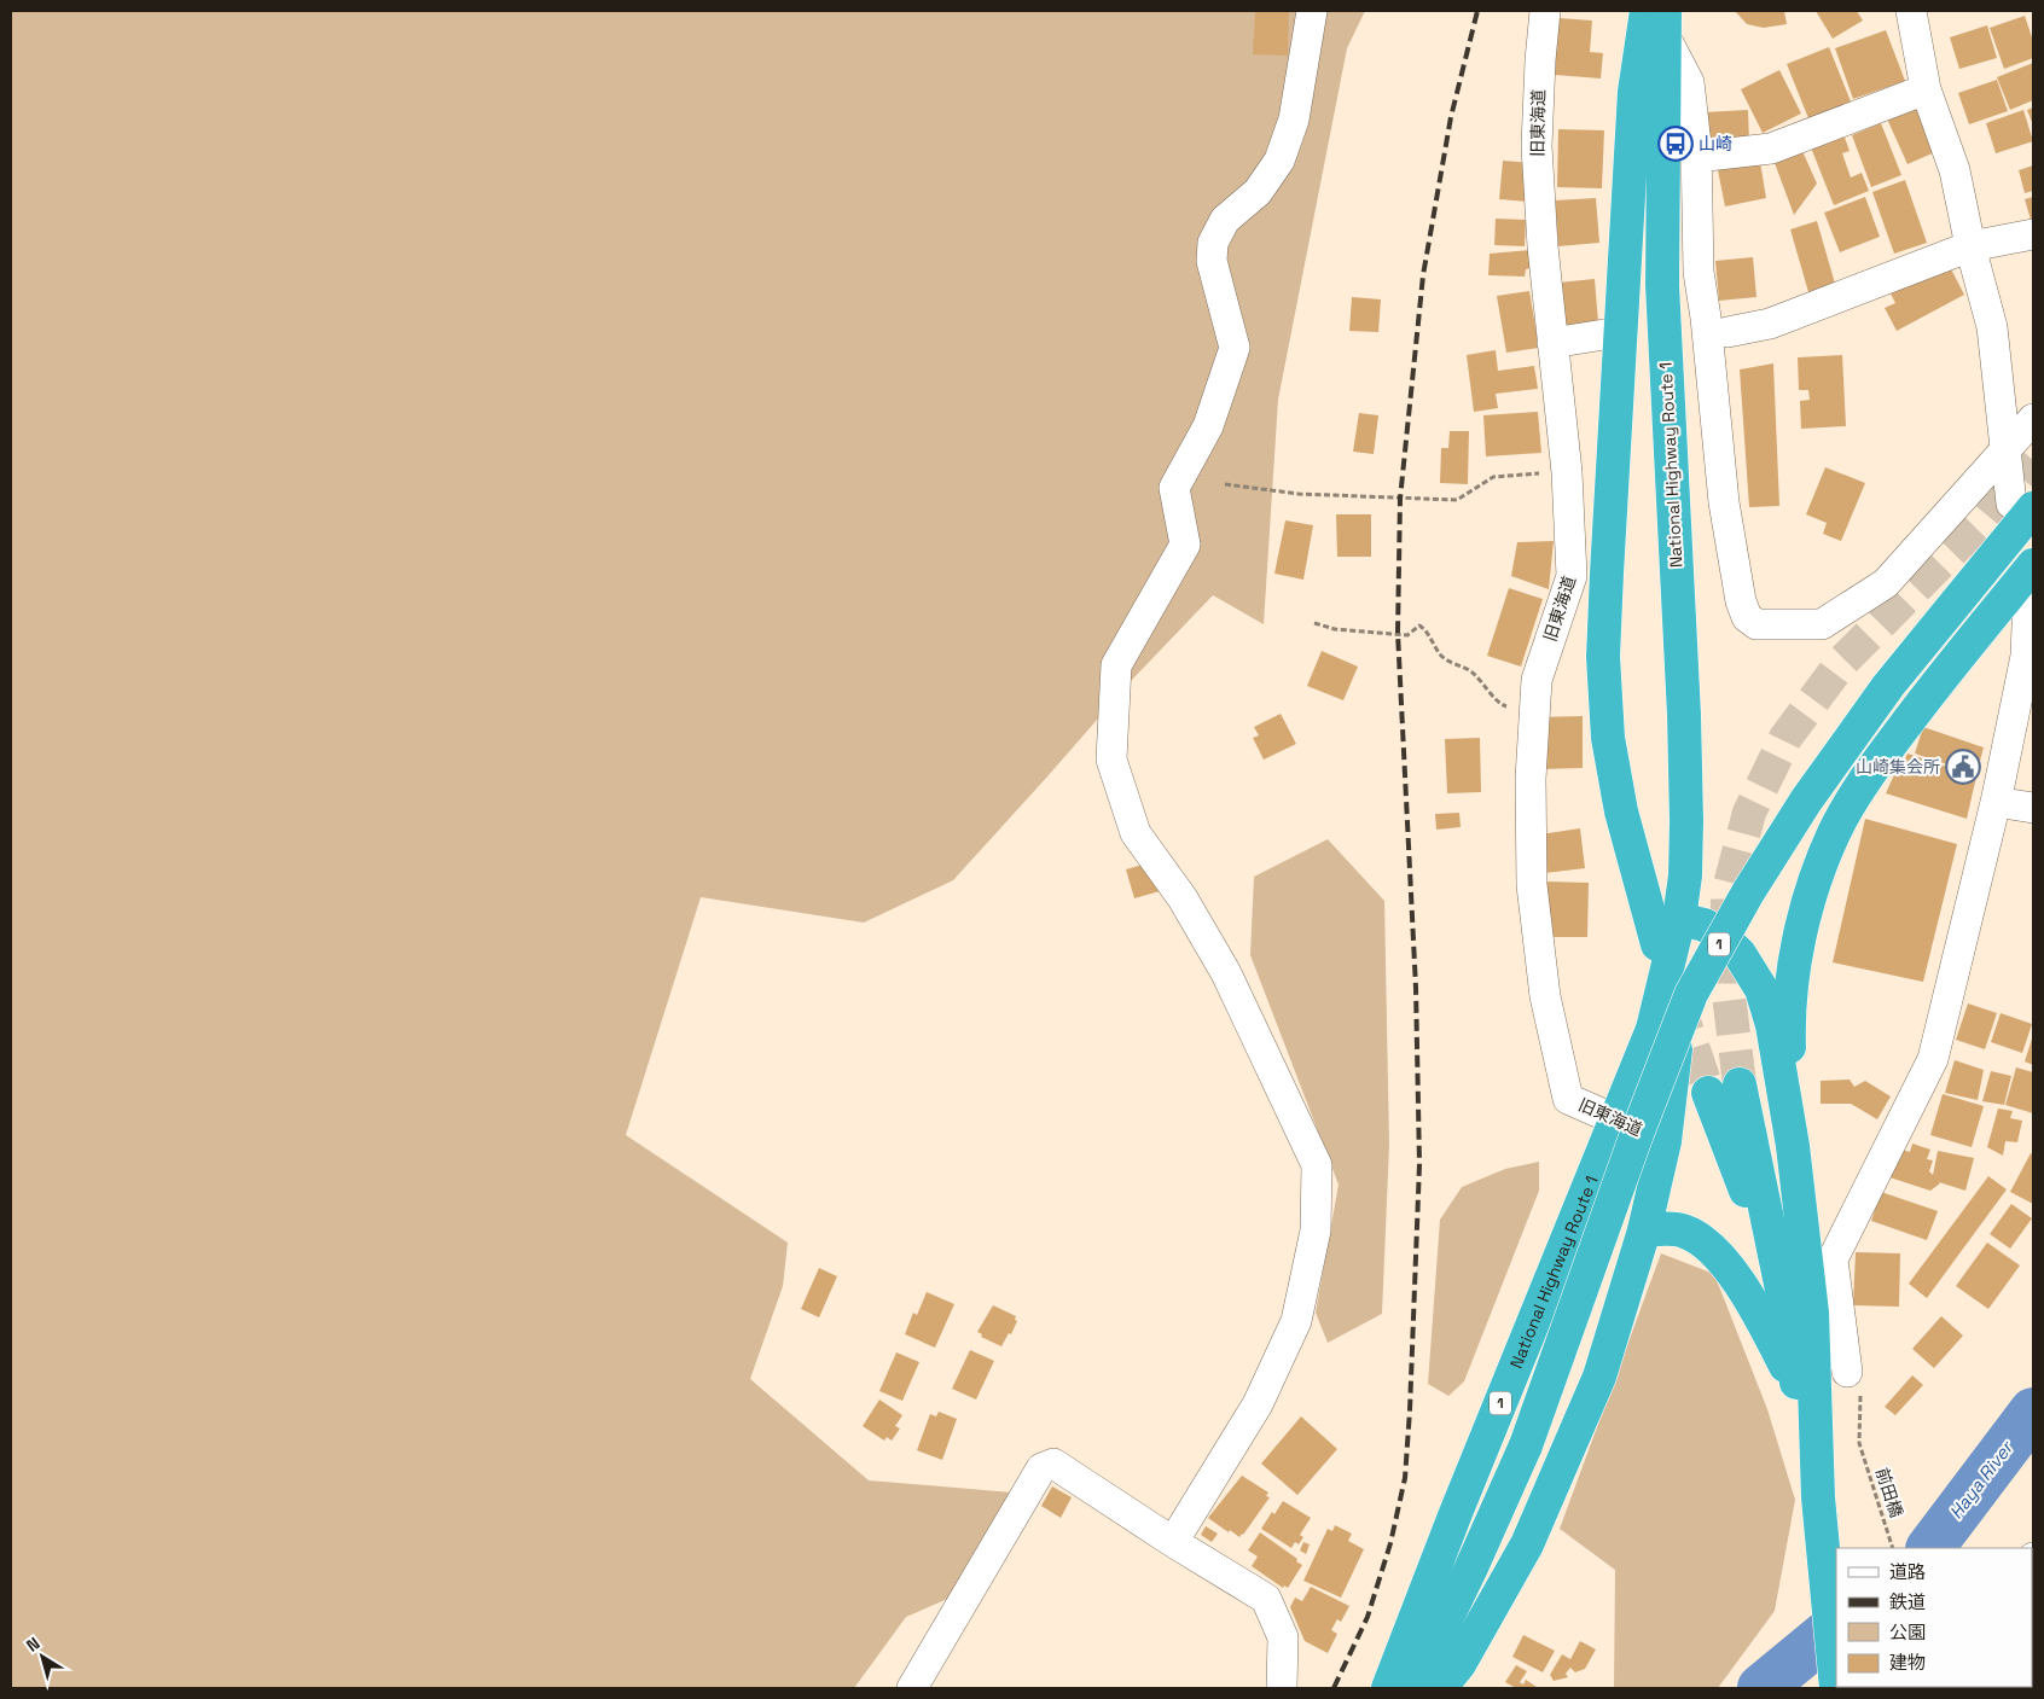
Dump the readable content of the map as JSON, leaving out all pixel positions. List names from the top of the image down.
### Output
{
  "streets": {
    "highway": ["National Highway Route 1", "1"],
    "street": ["旧東海道"],
    "path": ["前田橋"]
  },
  "crossings": [
    ["旧東海道", "National Highway Route 1"],
    ["National Highway Route 1", "1"]
  ],
  "water": ["Haya River"],
  "places": {
    "bus stop": ["山崎"],
    "public building": ["山崎集会所"]
  },
  "legend": [
    "道路",
    "鉄道",
    "公園",
    "建物"
  ],
  "north": "top left"
}
